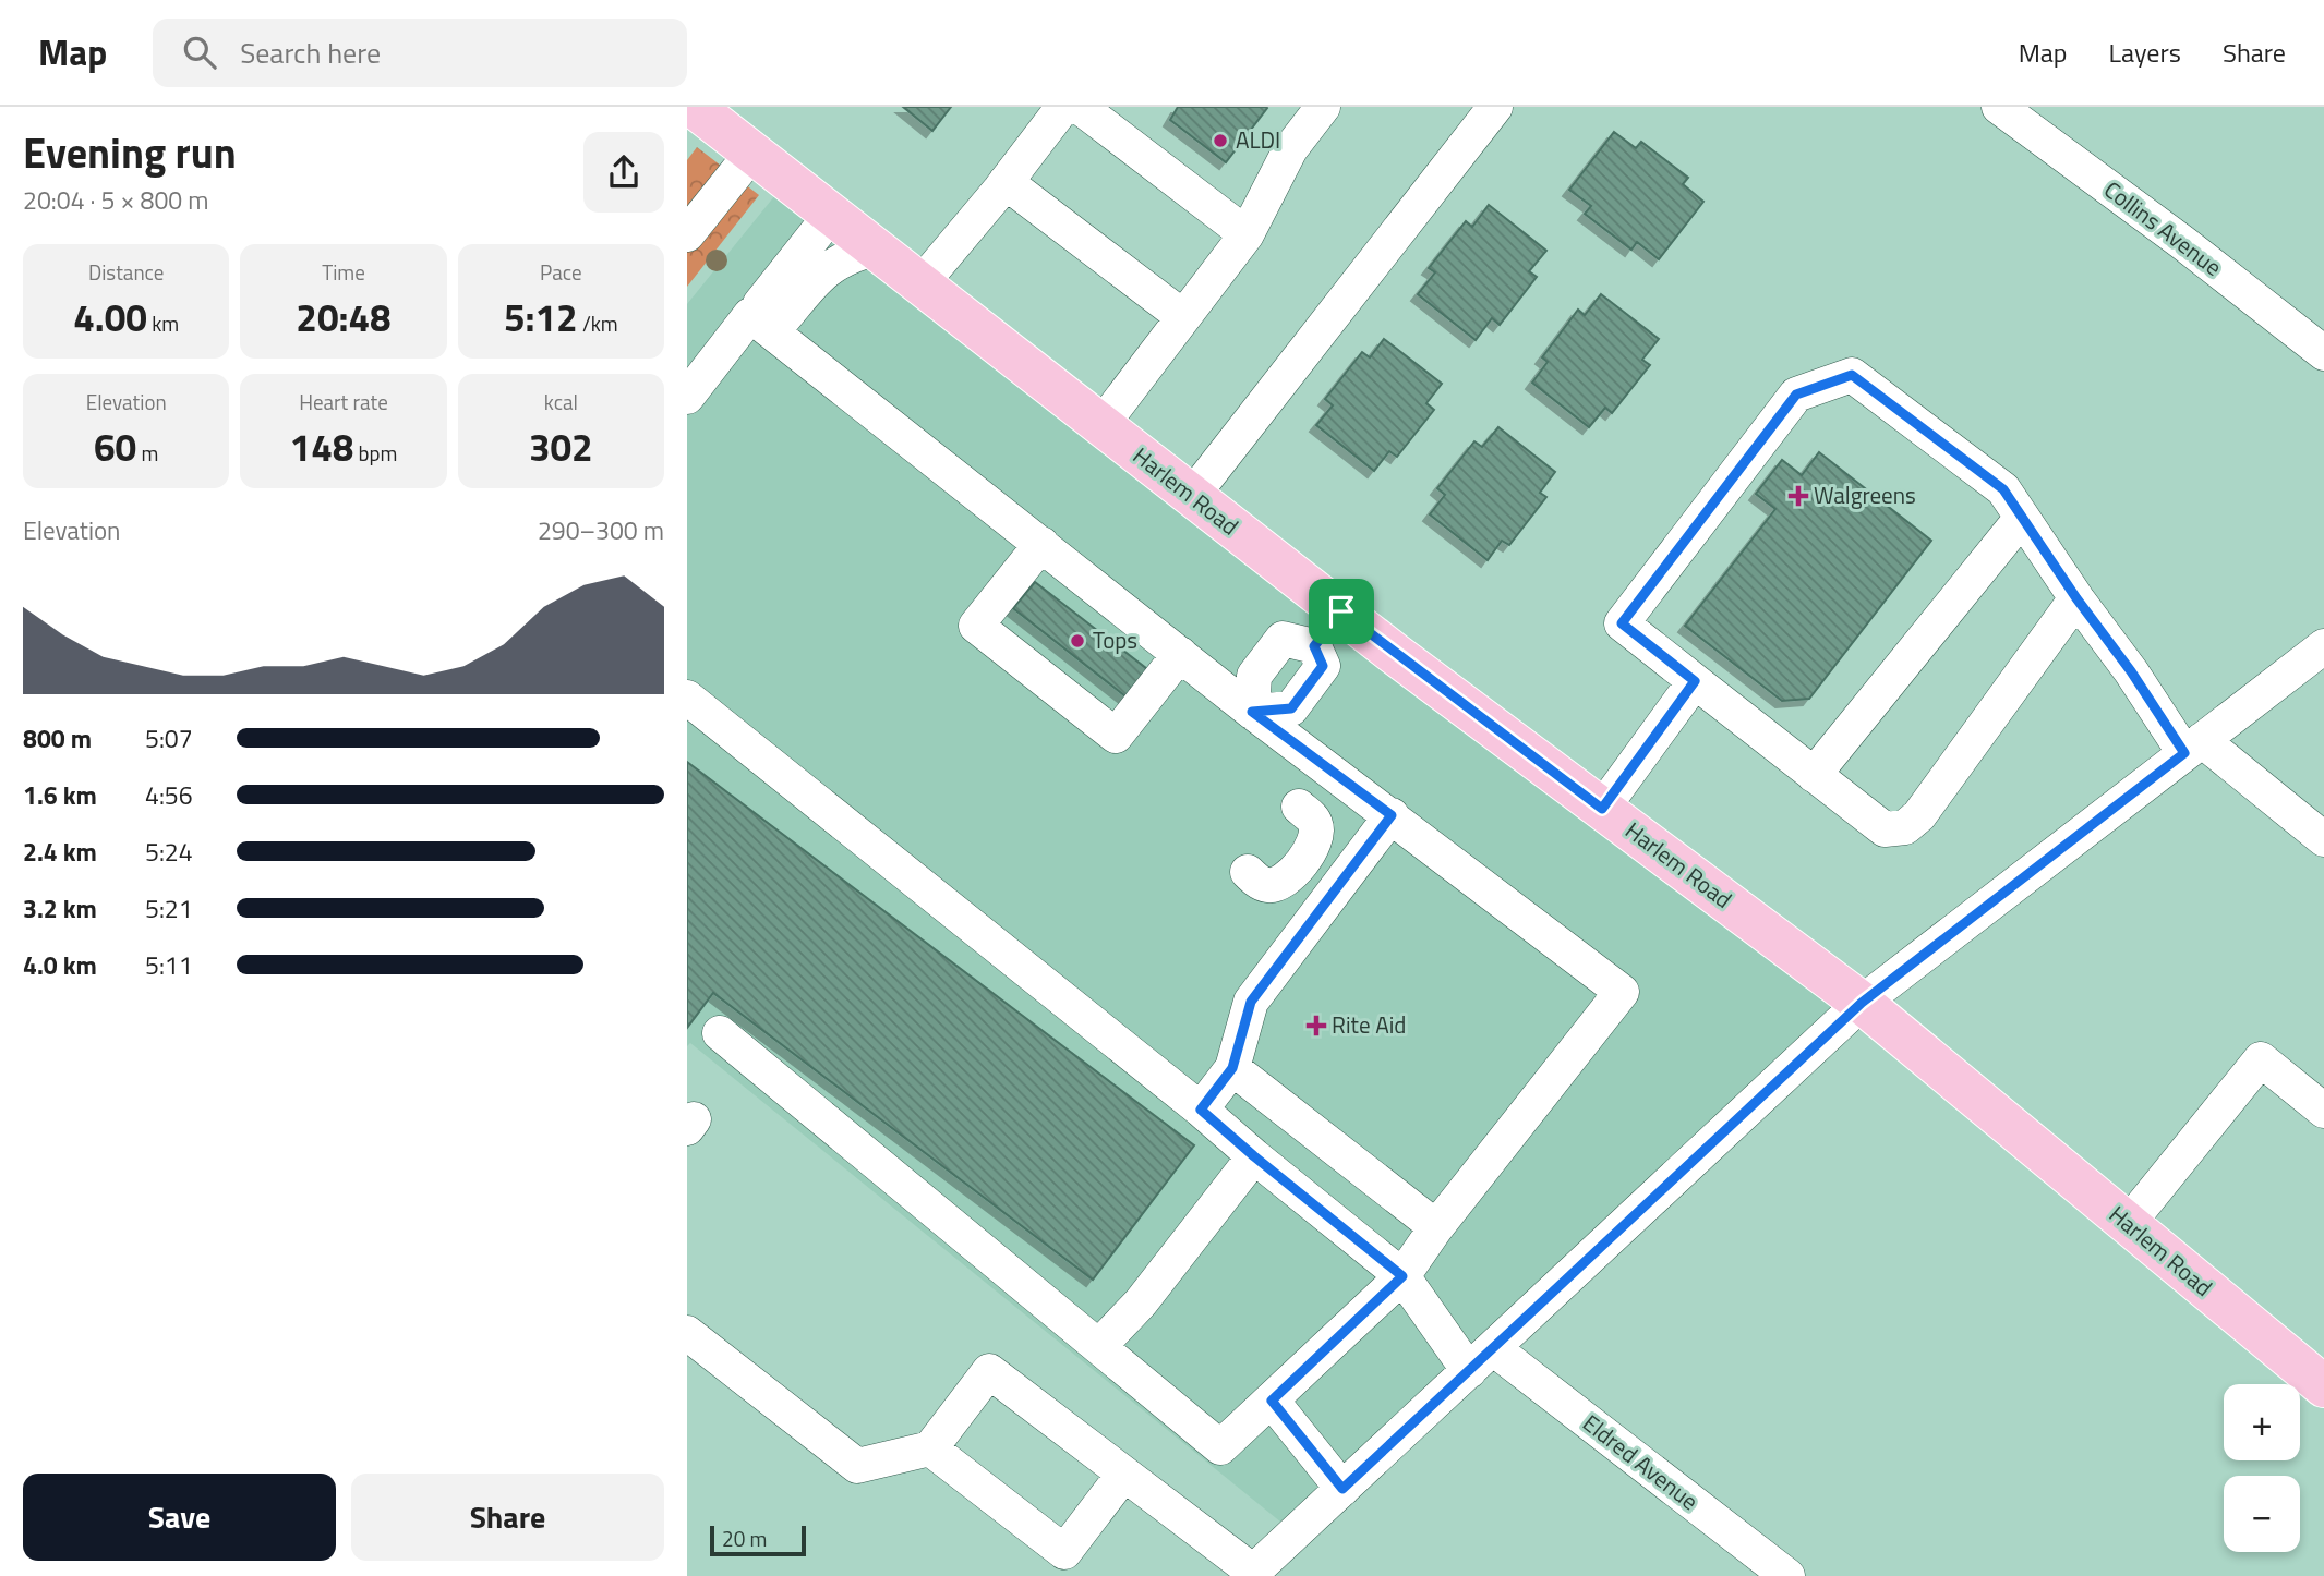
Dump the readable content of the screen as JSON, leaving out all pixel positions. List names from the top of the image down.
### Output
{
  "streets": {
    "main road": ["Harlem Road"],
    "street": ["Collins Avenue", "Eldred Avenue"]
  },
  "places": {
    "other": ["ALDI", "Tops"],
    "health": ["Walgreens", "Rite Aid"]
  },
  "scale_bar": "20 m",
  "page": {
    "header": "Map",
    "search": "Search here",
    "nav": ["Map", "Layers", "Share"],
    "heading": ["Evening run", "20:04 · 5 × 800 m"],
    "stats": [
      ["Distance", "4.00 km"],
      ["Time", "20:48"],
      ["Pace", "5:12 /km"],
      ["Elevation", "60 m"],
      ["Heart rate", "148 bpm"],
      ["kcal", "302"]
    ],
    "chart": ["Elevation", "290–300 m"],
    "list": [
      {
        "name": "800 m",
        "note": "5:07"
      },
      {
        "name": "1.6 km",
        "note": "4:56"
      },
      {
        "name": "2.4 km",
        "note": "5:24"
      },
      {
        "name": "3.2 km",
        "note": "5:21"
      },
      {
        "name": "4.0 km",
        "note": "5:11"
      }
    ],
    "map_buttons": ["+", "−"],
    "buttons": ["Save", "Share"],
    "scale": "20 m"
  }
}
